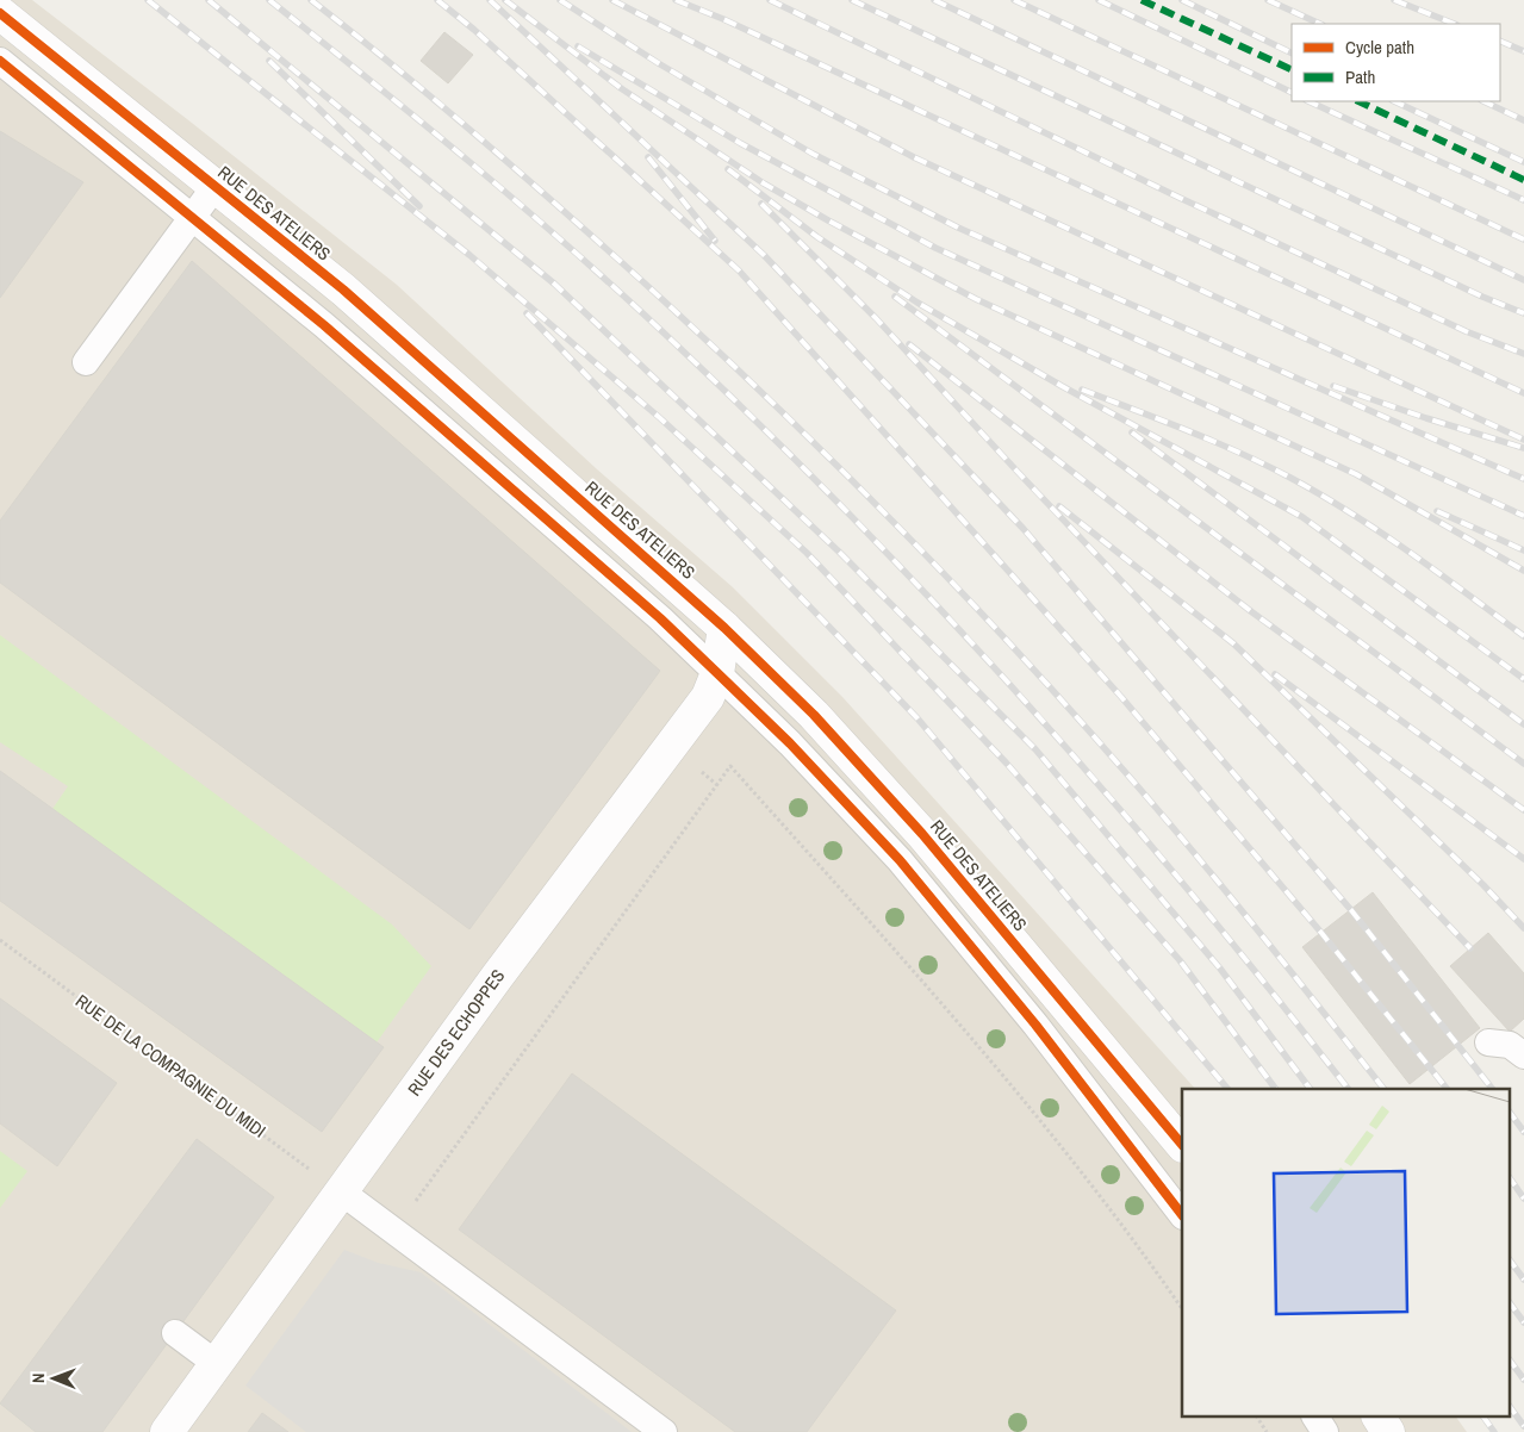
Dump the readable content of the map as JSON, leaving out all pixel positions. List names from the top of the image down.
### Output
{
  "streets": {
    "street": ["RUE DES ATELIERS", "RUE DES ECHOPPES"],
    "path": ["RUE DE LA COMPAGNIE DU MIDI"]
  },
  "crossings": [
    ["RUE DES ATELIERS", "RUE DES ECHOPPES"],
    ["RUE DES ECHOPPES", "RUE DE LA COMPAGNIE DU MIDI"]
  ],
  "legend": ["Cycle path", "Path"],
  "north": "left"
}
